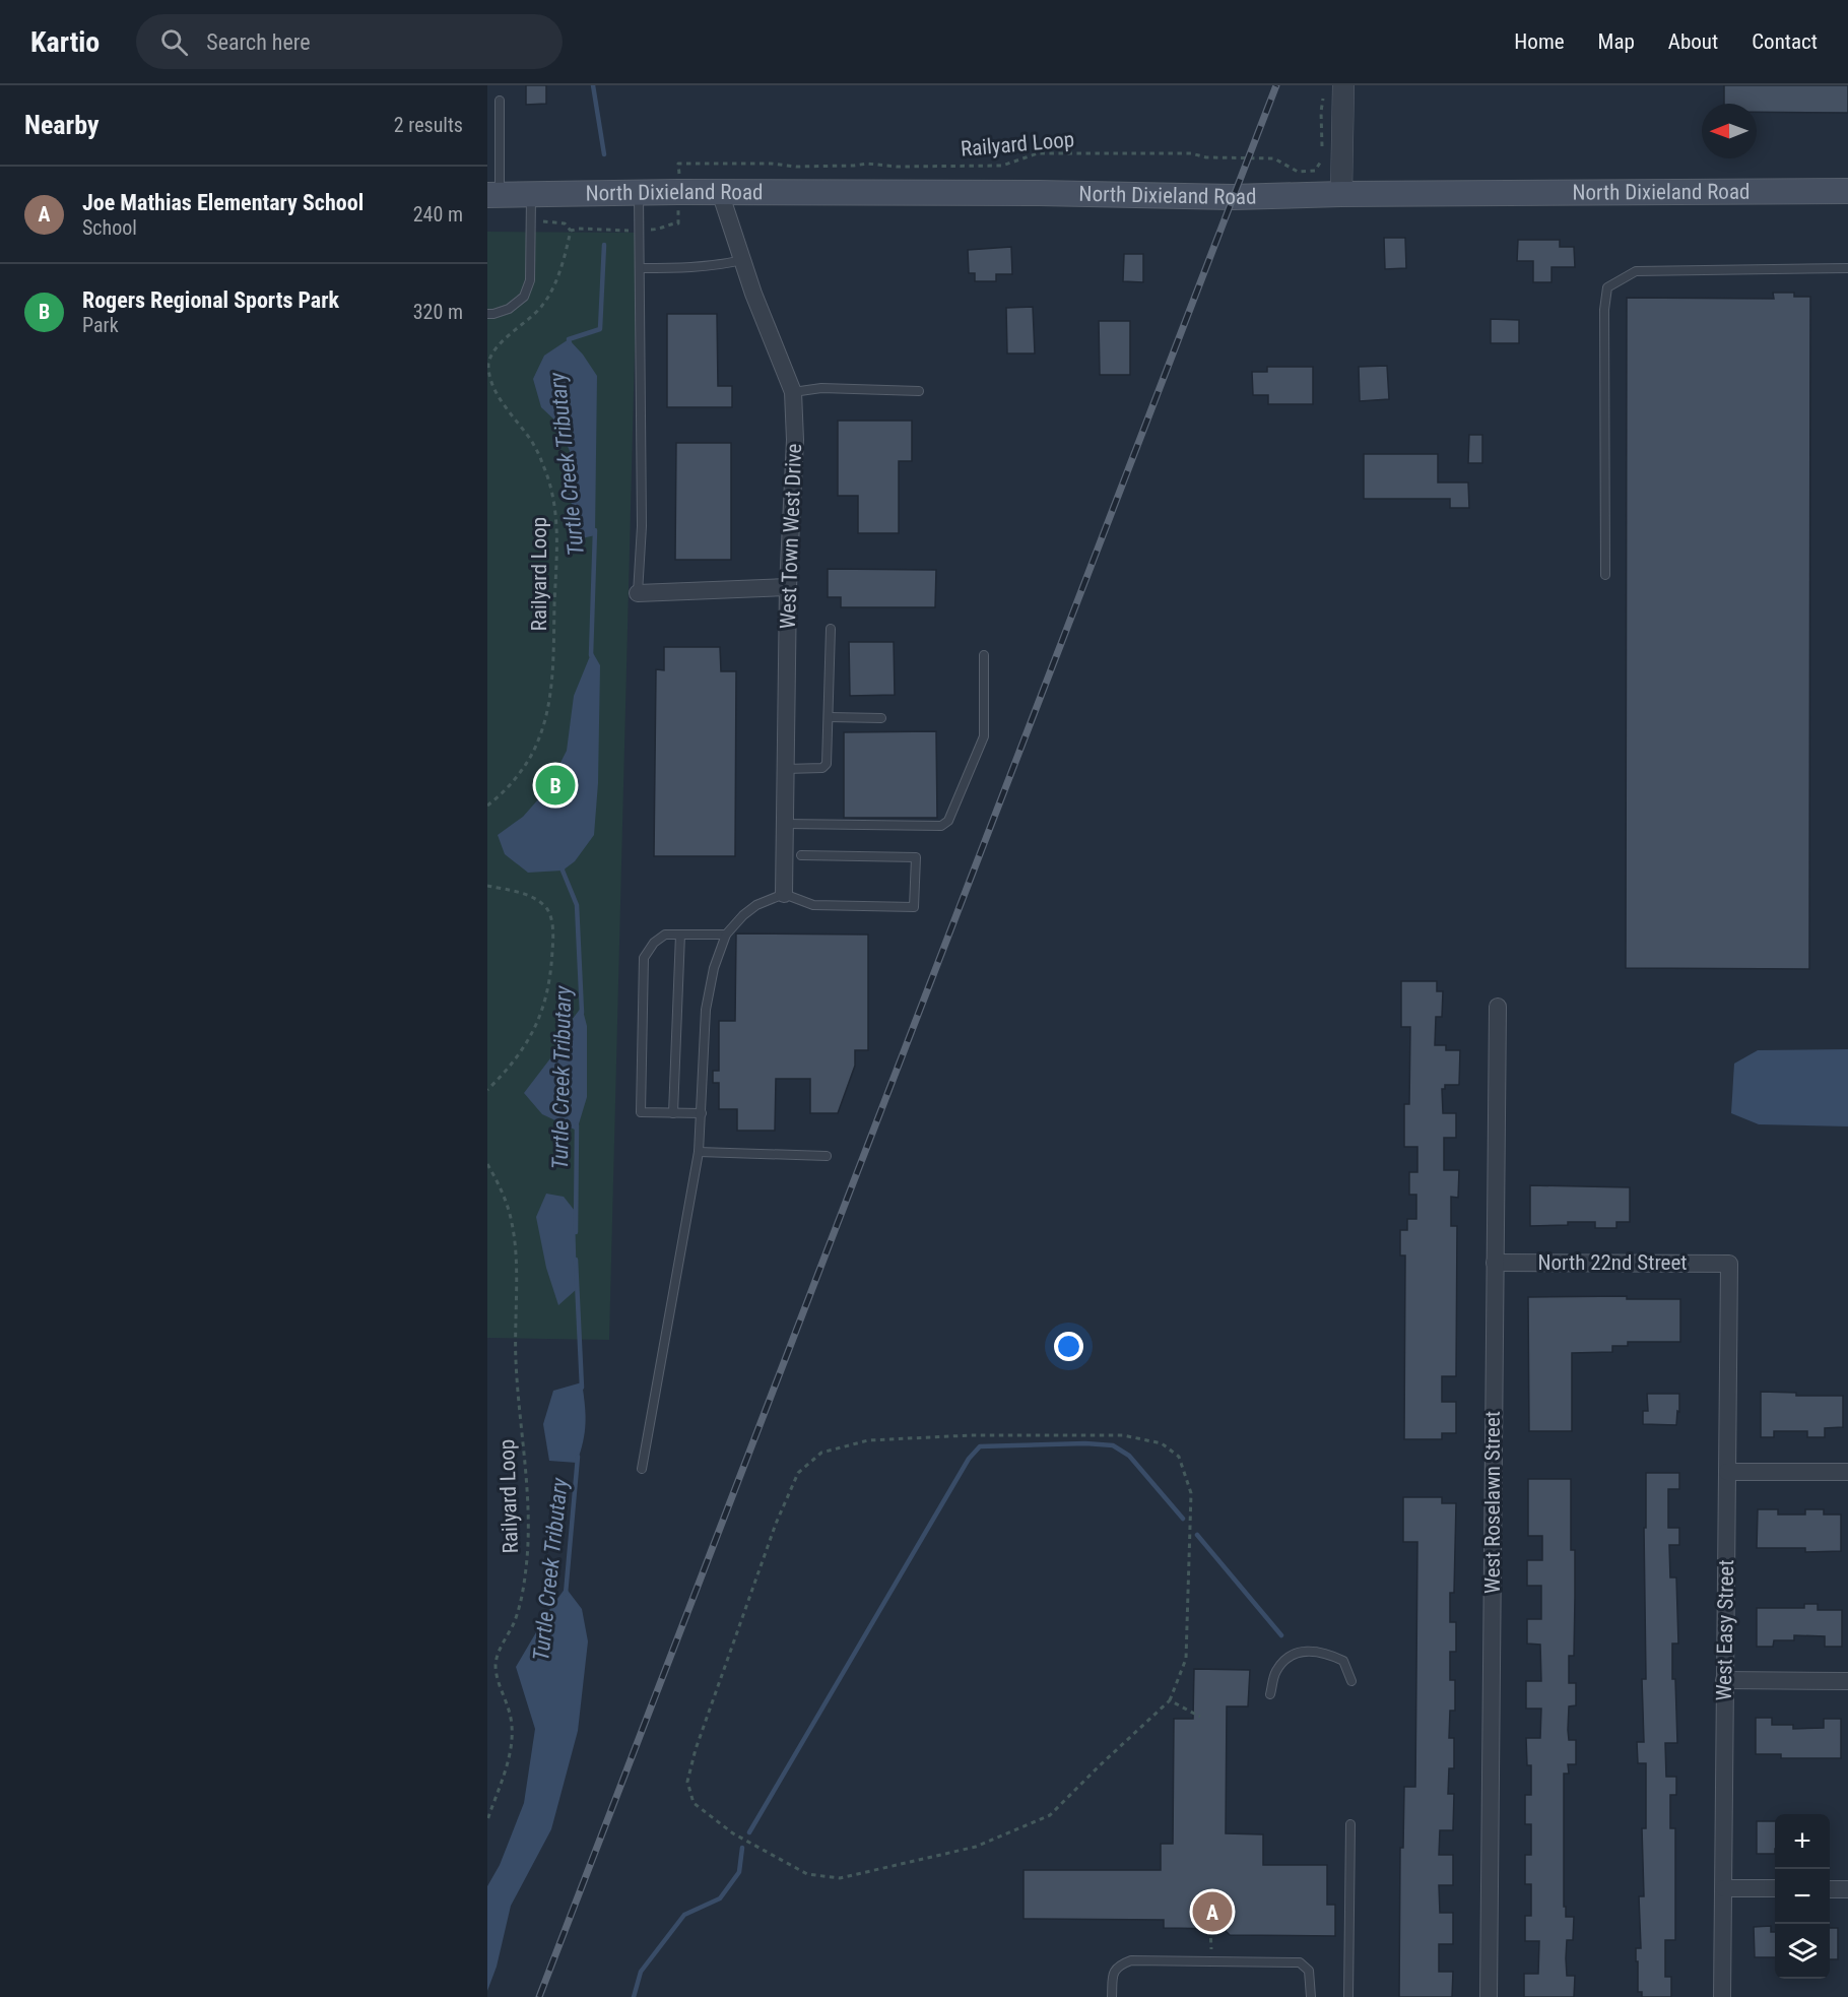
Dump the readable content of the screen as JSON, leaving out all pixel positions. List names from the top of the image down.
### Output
{
  "streets": {
    "main road": ["North Dixieland Road"],
    "street": [
      "West Town West Drive",
      "North 22nd Street",
      "West Roselawn Street",
      "West Easy Street"
    ],
    "path": ["Railyard Loop"]
  },
  "crossings": [
    ["North Dixieland Road", "West Town West Drive"],
    ["North 22nd Street", "West Roselawn Street"],
    ["North 22nd Street", "West Easy Street"]
  ],
  "water": ["Turtle Creek Tributary"],
  "north": "left",
  "page": {
    "header": "Kartio",
    "search": "Search here",
    "nav": [
      "Home",
      "Map",
      "About",
      "Contact"
    ],
    "heading": ["Nearby", "2 results"],
    "list": [
      {
        "mark": "A",
        "name": "Joe Mathias Elementary School",
        "note": "School",
        "value": "240 m"
      },
      {
        "mark": "B",
        "name": "Rogers Regional Sports Park",
        "note": "Park",
        "value": "320 m"
      }
    ],
    "pins": ["B", "A"],
    "map_buttons": ["+", "−"]
  }
}
